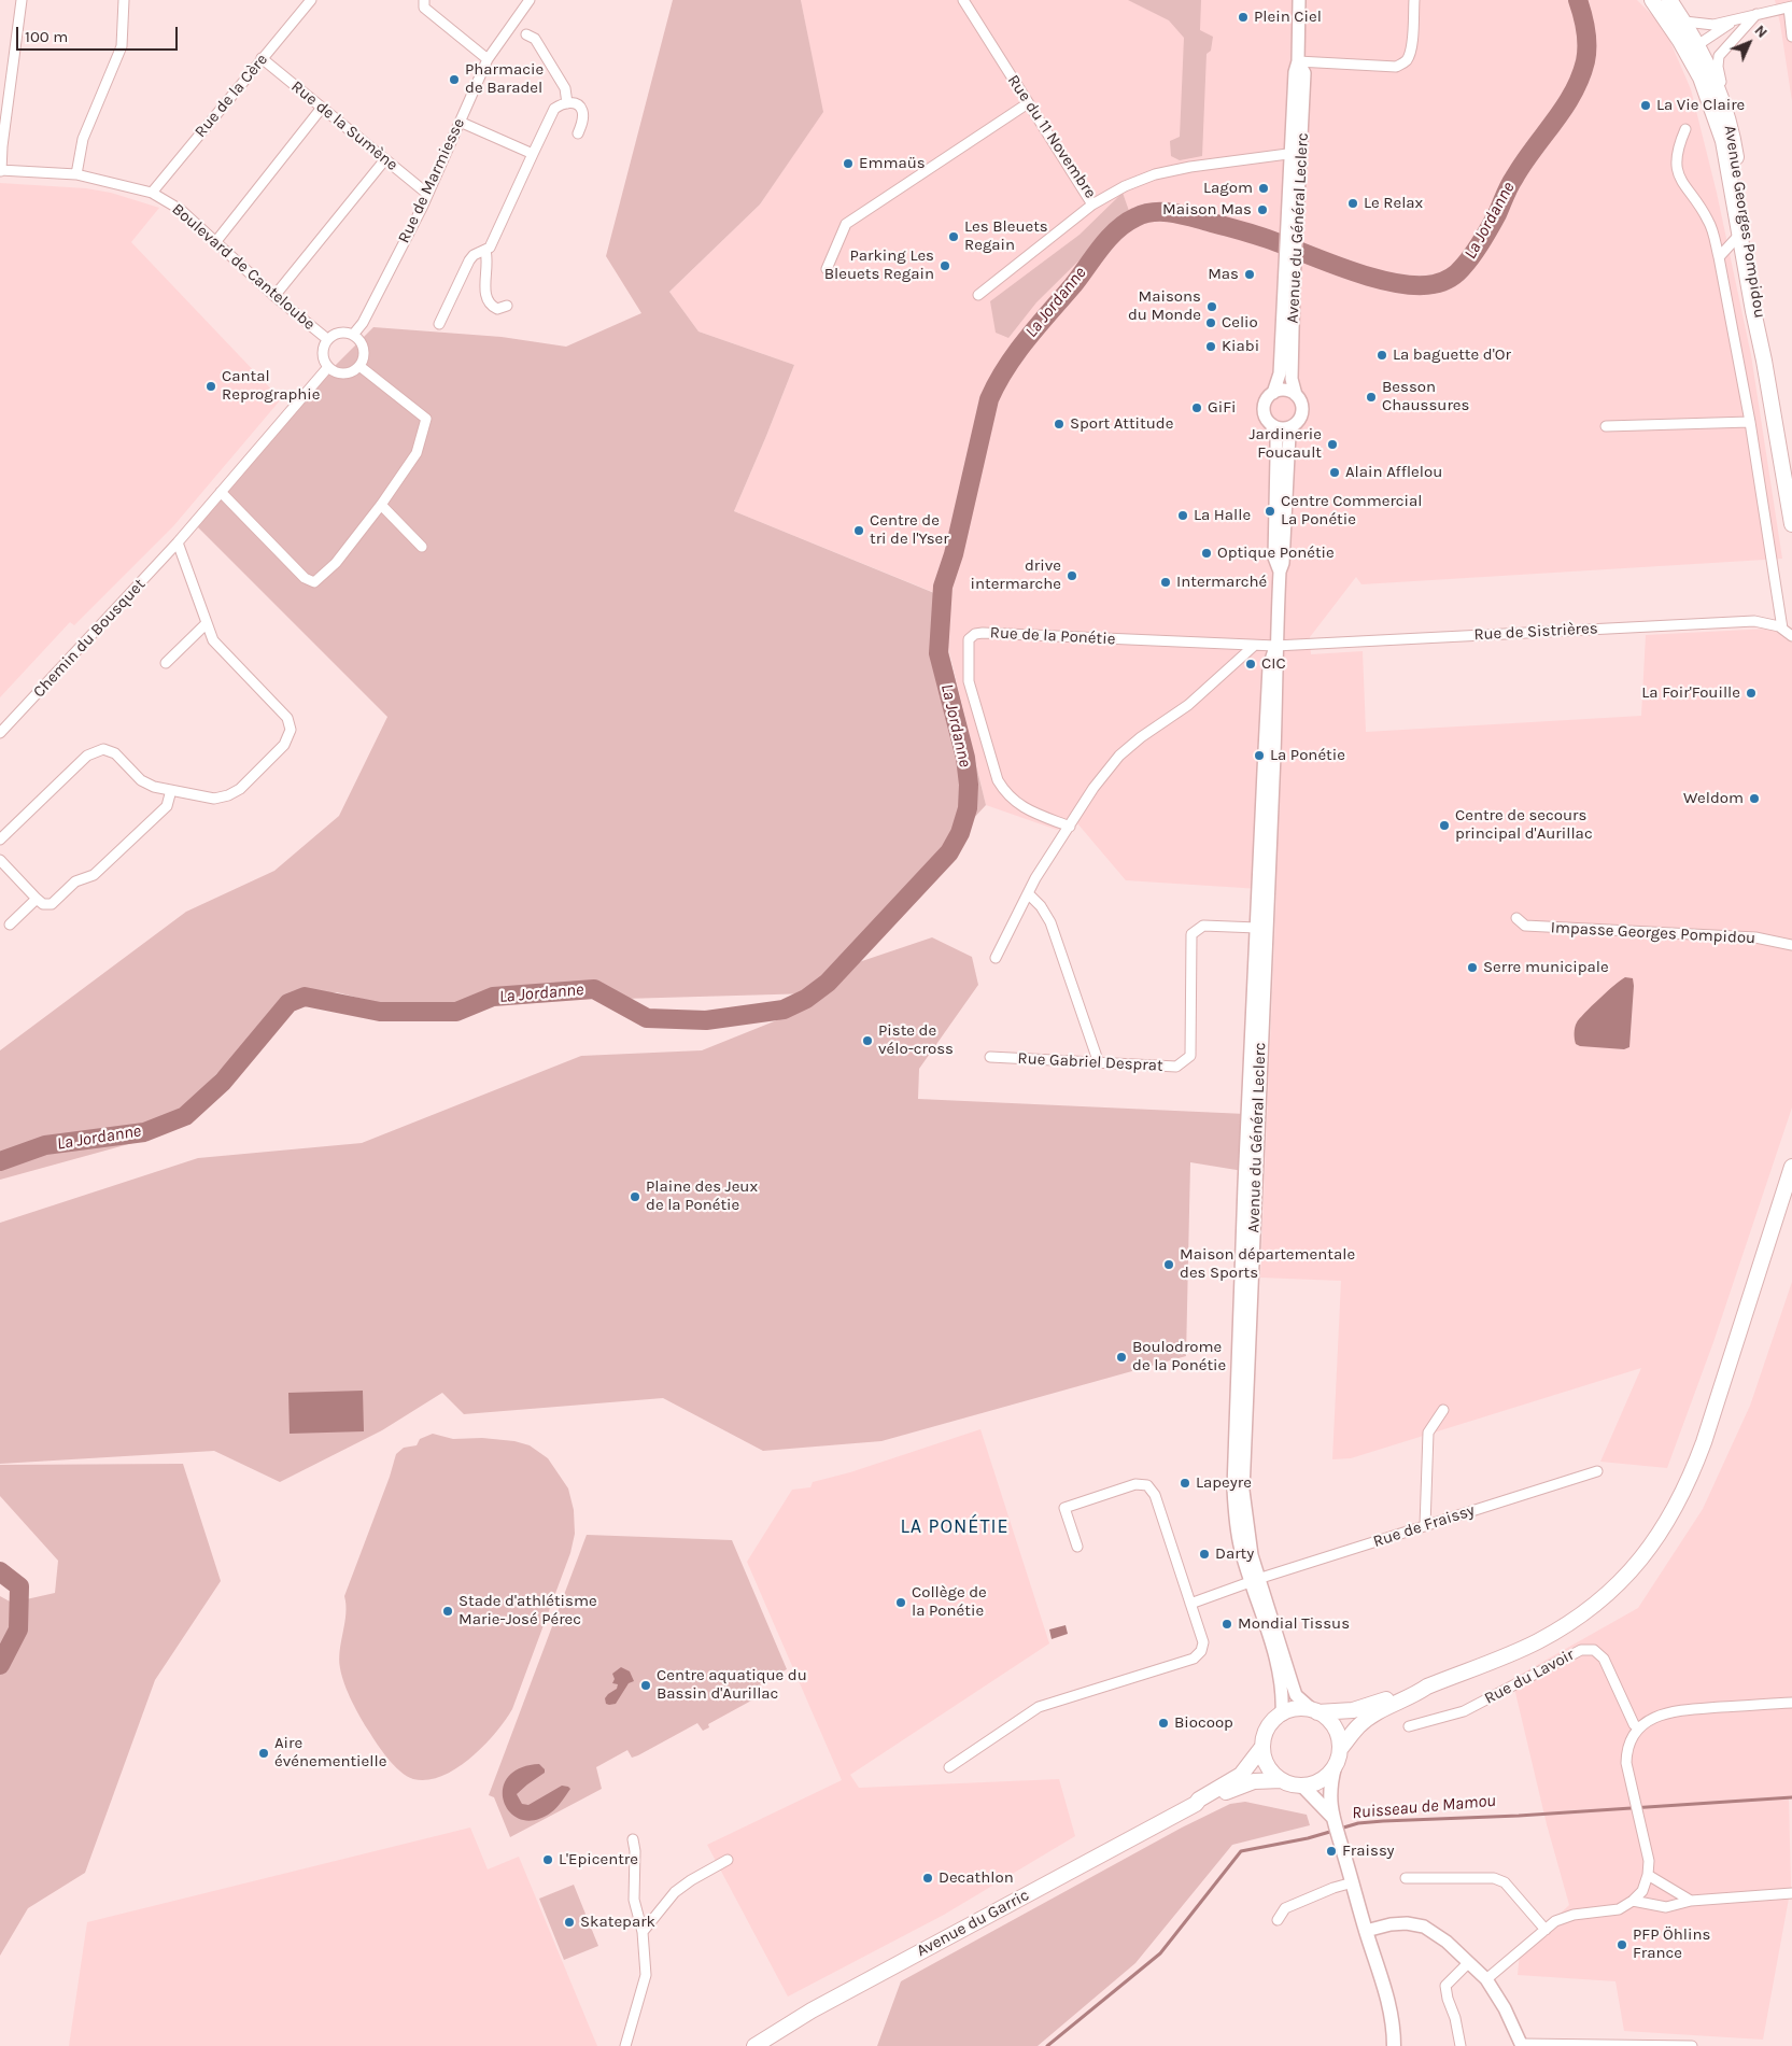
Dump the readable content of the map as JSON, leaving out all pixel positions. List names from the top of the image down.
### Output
{
  "streets": {
    "main road": ["Avenue Georges Pompidou", "Avenue du Garric"],
    "street": [
      "Rue de la Cère",
      "Rue de la Sumène",
      "Rue du 11 Novembre",
      "Rue de Marmiesse",
      "Avenue du Général Leclerc",
      "Boulevard de Canteloube",
      "Rue de Sistrières",
      "Rue de la Ponétie",
      "Chemin du Bousquet",
      "Impasse Georges Pompidou",
      "Rue Gabriel Desprat",
      "Rue de Fraissy",
      "Rue du Lavoir"
    ]
  },
  "crossings": [
    ["Rue de la Cère", "Rue de la Sumène"],
    ["Rue de la Cère", "Boulevard de Canteloube"],
    ["Rue de la Sumène", "Rue de Marmiesse"],
    ["Rue du 11 Novembre", "Avenue du Général Leclerc"],
    ["Rue de Marmiesse", "Boulevard de Canteloube"],
    ["Avenue Georges Pompidou", "Rue de Sistrières"],
    ["Avenue du Général Leclerc", "Rue de Sistrières"],
    ["Avenue du Général Leclerc", "Rue de la Ponétie"],
    ["Avenue du Général Leclerc", "Rue Gabriel Desprat"],
    ["Avenue du Général Leclerc", "Rue de Fraissy"],
    ["Avenue du Général Leclerc", "Avenue du Garric"],
    ["Rue de Sistrières", "Rue de la Ponétie"]
  ],
  "districts": ["LA PONÉTIE"],
  "water": ["La Jordanne", "Ruisseau de Mamou"],
  "places": [
    "Plein Ciel",
    "Pharmacie de Baradel",
    "La Vie Claire",
    "Emmaüs",
    "Lagom",
    "Le Relax",
    "Maison Mas",
    "Les Bleuets Regain",
    "Parking Les Bleuets Regain",
    "Mas",
    "Maisons du Monde",
    "Celio",
    "Kiabi",
    "La baguette d'Or",
    "Cantal Reprographie",
    "Besson Chaussures",
    "GiFi",
    "Sport Attitude",
    "Jardinerie Foucault",
    "Alain Afflelou",
    "Centre Commercial La Ponétie",
    "La Halle",
    "Centre de tri de l'Yser",
    "Optique Ponétie",
    "drive intermarche",
    "Intermarché",
    "CIC",
    "La Foir'Fouille",
    "La Ponétie",
    "Weldom",
    "Centre de secours principal d'Aurillac",
    "Serre municipale",
    "Piste de vélo-cross",
    "Plaine des Jeux de la Ponétie",
    "Maison départementale des Sports",
    "Boulodrome de la Ponétie",
    "Lapeyre",
    "Darty",
    "Collège de la Ponétie",
    "Stade d'athlétisme Marie-José Pérec",
    "Mondial Tissus",
    "Centre aquatique du Bassin d'Aurillac",
    "Biocoop",
    "Aire événementielle",
    "Fraissy",
    "L'Epicentre",
    "Decathlon",
    "Skatepark",
    "PFP Öhlins France"
  ],
  "scale_bar": "100 m",
  "north": "top right"
}
